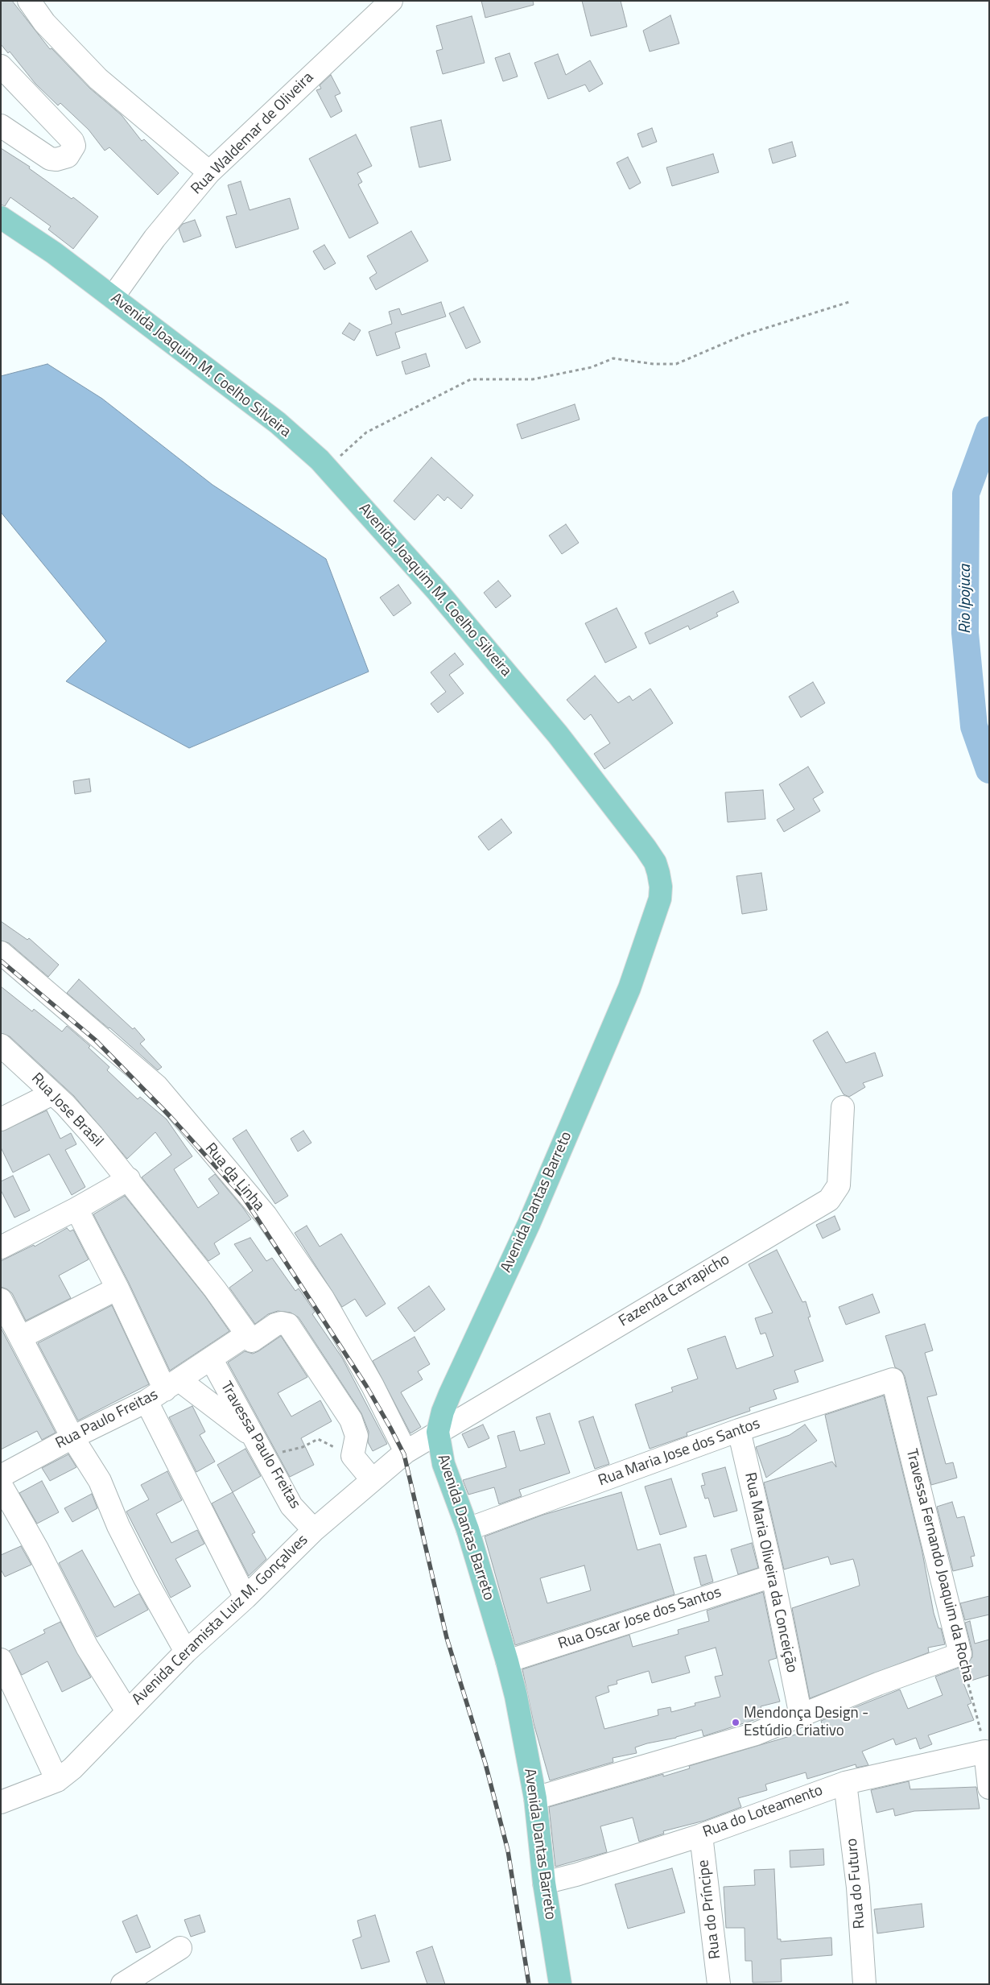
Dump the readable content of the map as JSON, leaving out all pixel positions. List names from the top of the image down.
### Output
{
  "streets": {
    "main road": ["Avenida Joaquim M. Coelho Silveira", "Avenida Dantas Barreto"],
    "street": [
      "Rua Waldemar de Oliveira",
      "Rua Jose Brasil",
      "Rua da Linha",
      "Fazenda Carrapicho",
      "Rua Paulo Freitas",
      "Travessa Paulo Freitas",
      "Rua Maria Jose dos Santos",
      "Travessa Fernando Joaquim da Rocha",
      "Rua Maria Oliveira da Conceição",
      "Rua Oscar Jose dos Santos",
      "Avenida Ceramista Luiz M. Gonçalves",
      "Rua do Loteamento",
      "Rua do Futuro",
      "Rua do Príncipe"
    ]
  },
  "crossings": [
    ["Rua Waldemar de Oliveira", "Avenida Joaquim M. Coelho Silveira"],
    ["Avenida Joaquim M. Coelho Silveira", "Avenida Dantas Barreto"],
    ["Rua Jose Brasil", "Rua Paulo Freitas"],
    ["Rua da Linha", "Avenida Ceramista Luiz M. Gonçalves"],
    ["Avenida Dantas Barreto", "Fazenda Carrapicho"],
    ["Avenida Dantas Barreto", "Rua Maria Jose dos Santos"],
    ["Avenida Dantas Barreto", "Rua Oscar Jose dos Santos"],
    ["Avenida Dantas Barreto", "Avenida Ceramista Luiz M. Gonçalves"],
    ["Avenida Dantas Barreto", "Rua do Loteamento"],
    ["Fazenda Carrapicho", "Avenida Ceramista Luiz M. Gonçalves"],
    ["Rua Paulo Freitas", "Travessa Paulo Freitas"],
    ["Travessa Paulo Freitas", "Avenida Ceramista Luiz M. Gonçalves"],
    ["Rua Maria Jose dos Santos", "Travessa Fernando Joaquim da Rocha"],
    ["Rua Maria Jose dos Santos", "Rua Maria Oliveira da Conceição"],
    ["Travessa Fernando Joaquim da Rocha", "Rua do Loteamento"],
    ["Rua Maria Oliveira da Conceição", "Rua Oscar Jose dos Santos"],
    ["Rua do Loteamento", "Rua do Futuro"],
    ["Rua do Loteamento", "Rua do Príncipe"]
  ],
  "water": ["Rio Ipojuca"],
  "places": ["Mendonça Design - Estúdio Criativo"]
}
